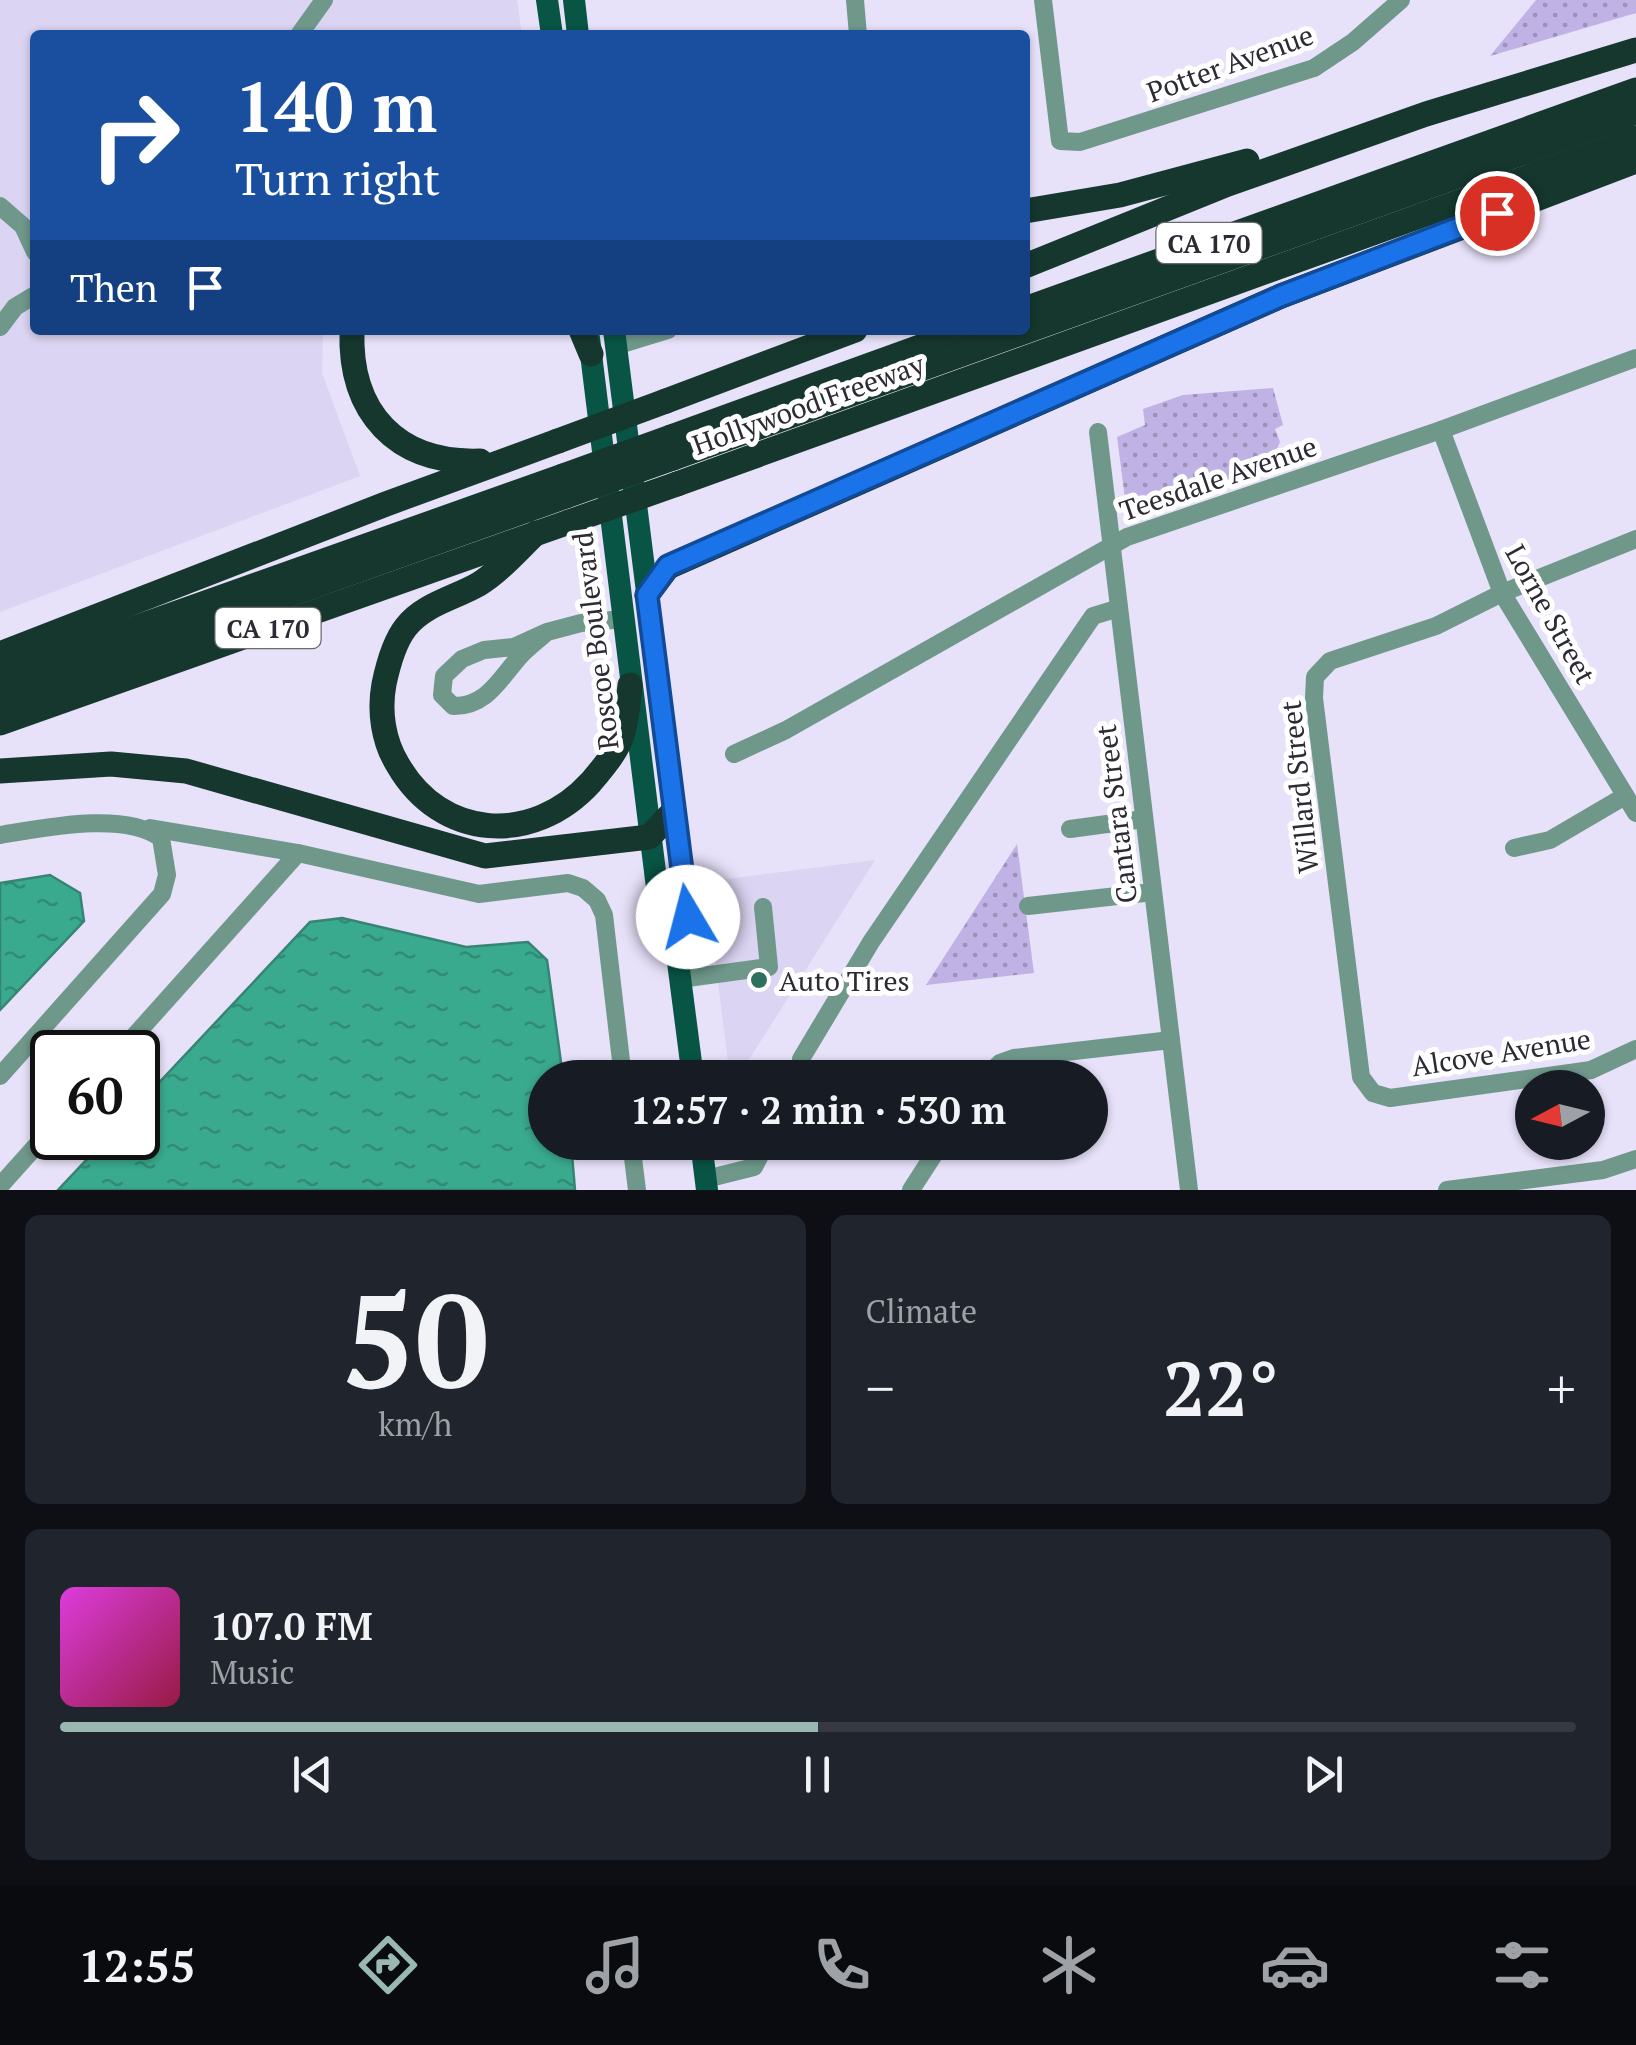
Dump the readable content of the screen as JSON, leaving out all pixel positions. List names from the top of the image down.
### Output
{
  "streets": {
    "highway": ["CA 170", "Hollywood Freeway"],
    "main road": ["Roscoe Boulevard"],
    "street": [
      "Potter Avenue",
      "Teesdale Avenue",
      "Lorne Street",
      "Willard Street",
      "Cantara Street",
      "Alcove Avenue"
    ]
  },
  "crossings": [
    ["Teesdale Avenue", "Lorne Street"],
    ["Teesdale Avenue", "Cantara Street"],
    ["Lorne Street", "Willard Street"],
    ["Willard Street", "Alcove Avenue"]
  ],
  "places": ["Auto Tires"],
  "north": "left",
  "page": {
    "turn": ["140 m", "Turn right"],
    "then": "Then",
    "limit": "60",
    "trip": "12:57 · 2 min · 530 m",
    "tile": [
      ["50", "km/h"],
      "Climate"
    ],
    "heat": ["−", "22°", "+"],
    "song": ["107.0 FM", "Music"],
    "tabs": "12:55"
  }
}
